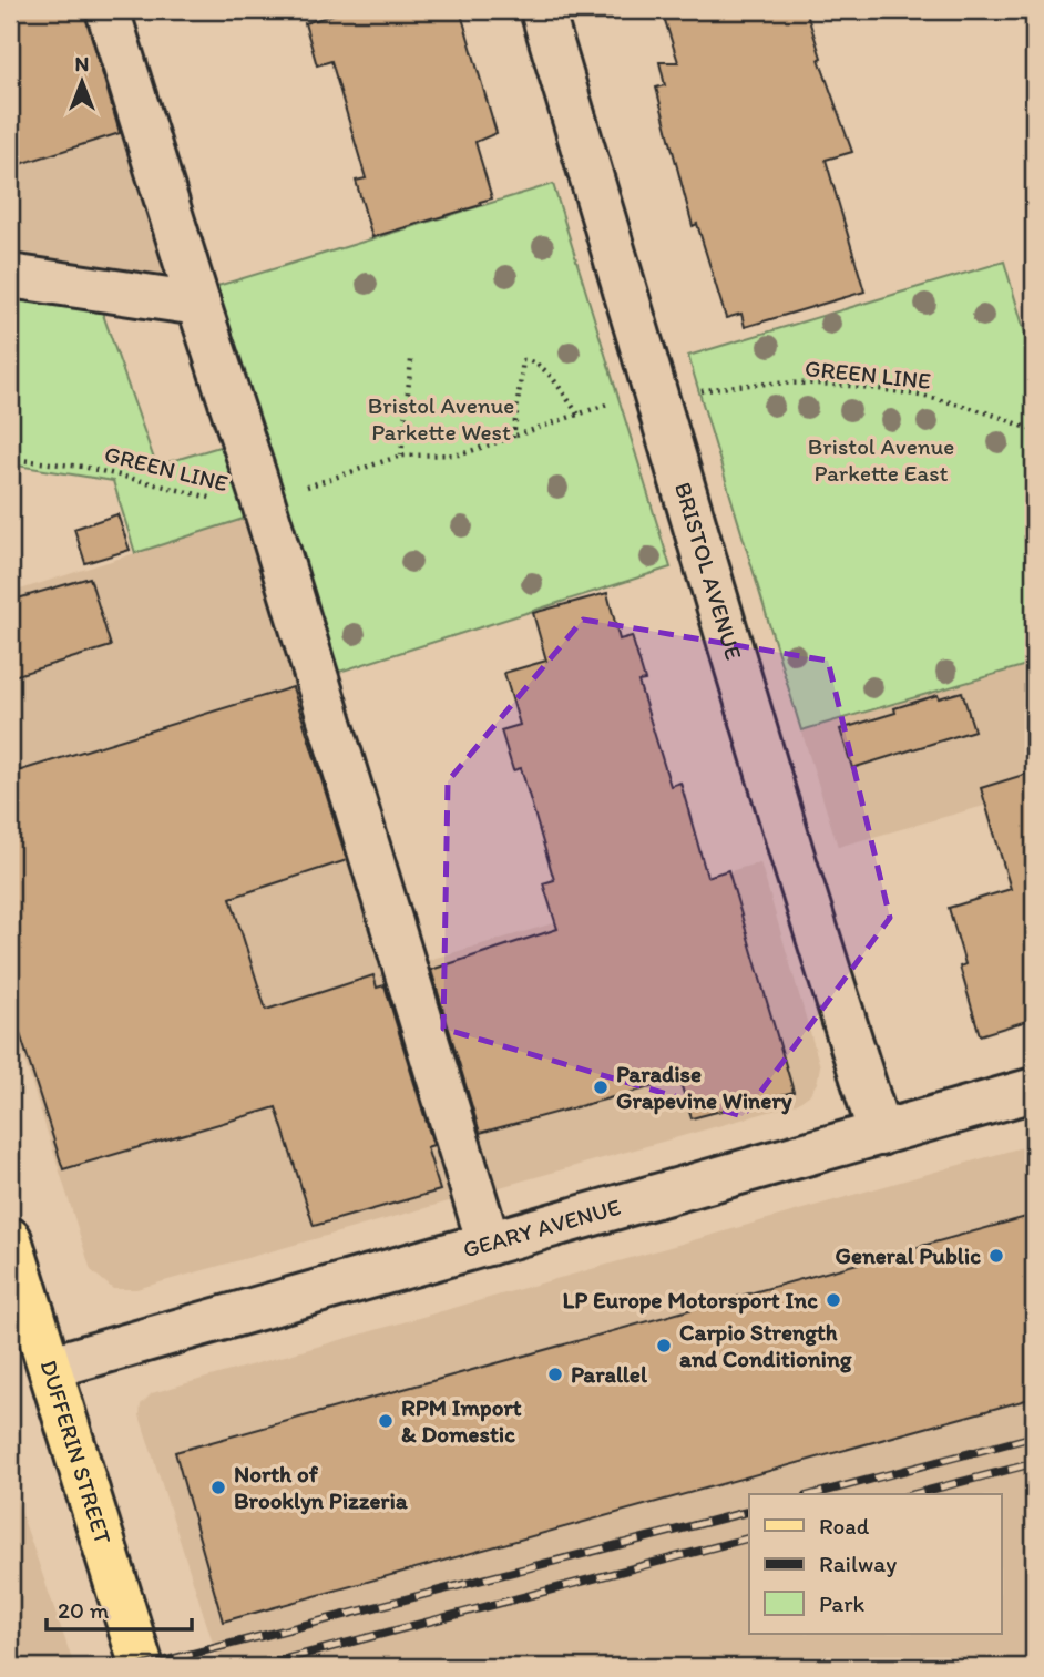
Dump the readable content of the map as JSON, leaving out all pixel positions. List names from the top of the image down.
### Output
{
  "streets": {
    "main road": ["DUFFERIN STREET"],
    "street": ["BRISTOL AVENUE", "GEARY AVENUE"],
    "path": ["GREEN LINE"]
  },
  "crossings": [
    ["BRISTOL AVENUE", "GEARY AVENUE"],
    ["GEARY AVENUE", "DUFFERIN STREET"]
  ],
  "parks": ["Bristol Avenue Parkette West", "Bristol Avenue Parkette East"],
  "places": [
    "Paradise Grapevine Winery",
    "General Public",
    "LP Europe Motorsport Inc",
    "Carpio Strength and Conditioning",
    "Parallel",
    "RPM Import & Domestic",
    "North of Brooklyn Pizzeria"
  ],
  "legend": ["Road", "Railway", "Park"],
  "scale_bar": "20 m",
  "north": "top"
}
